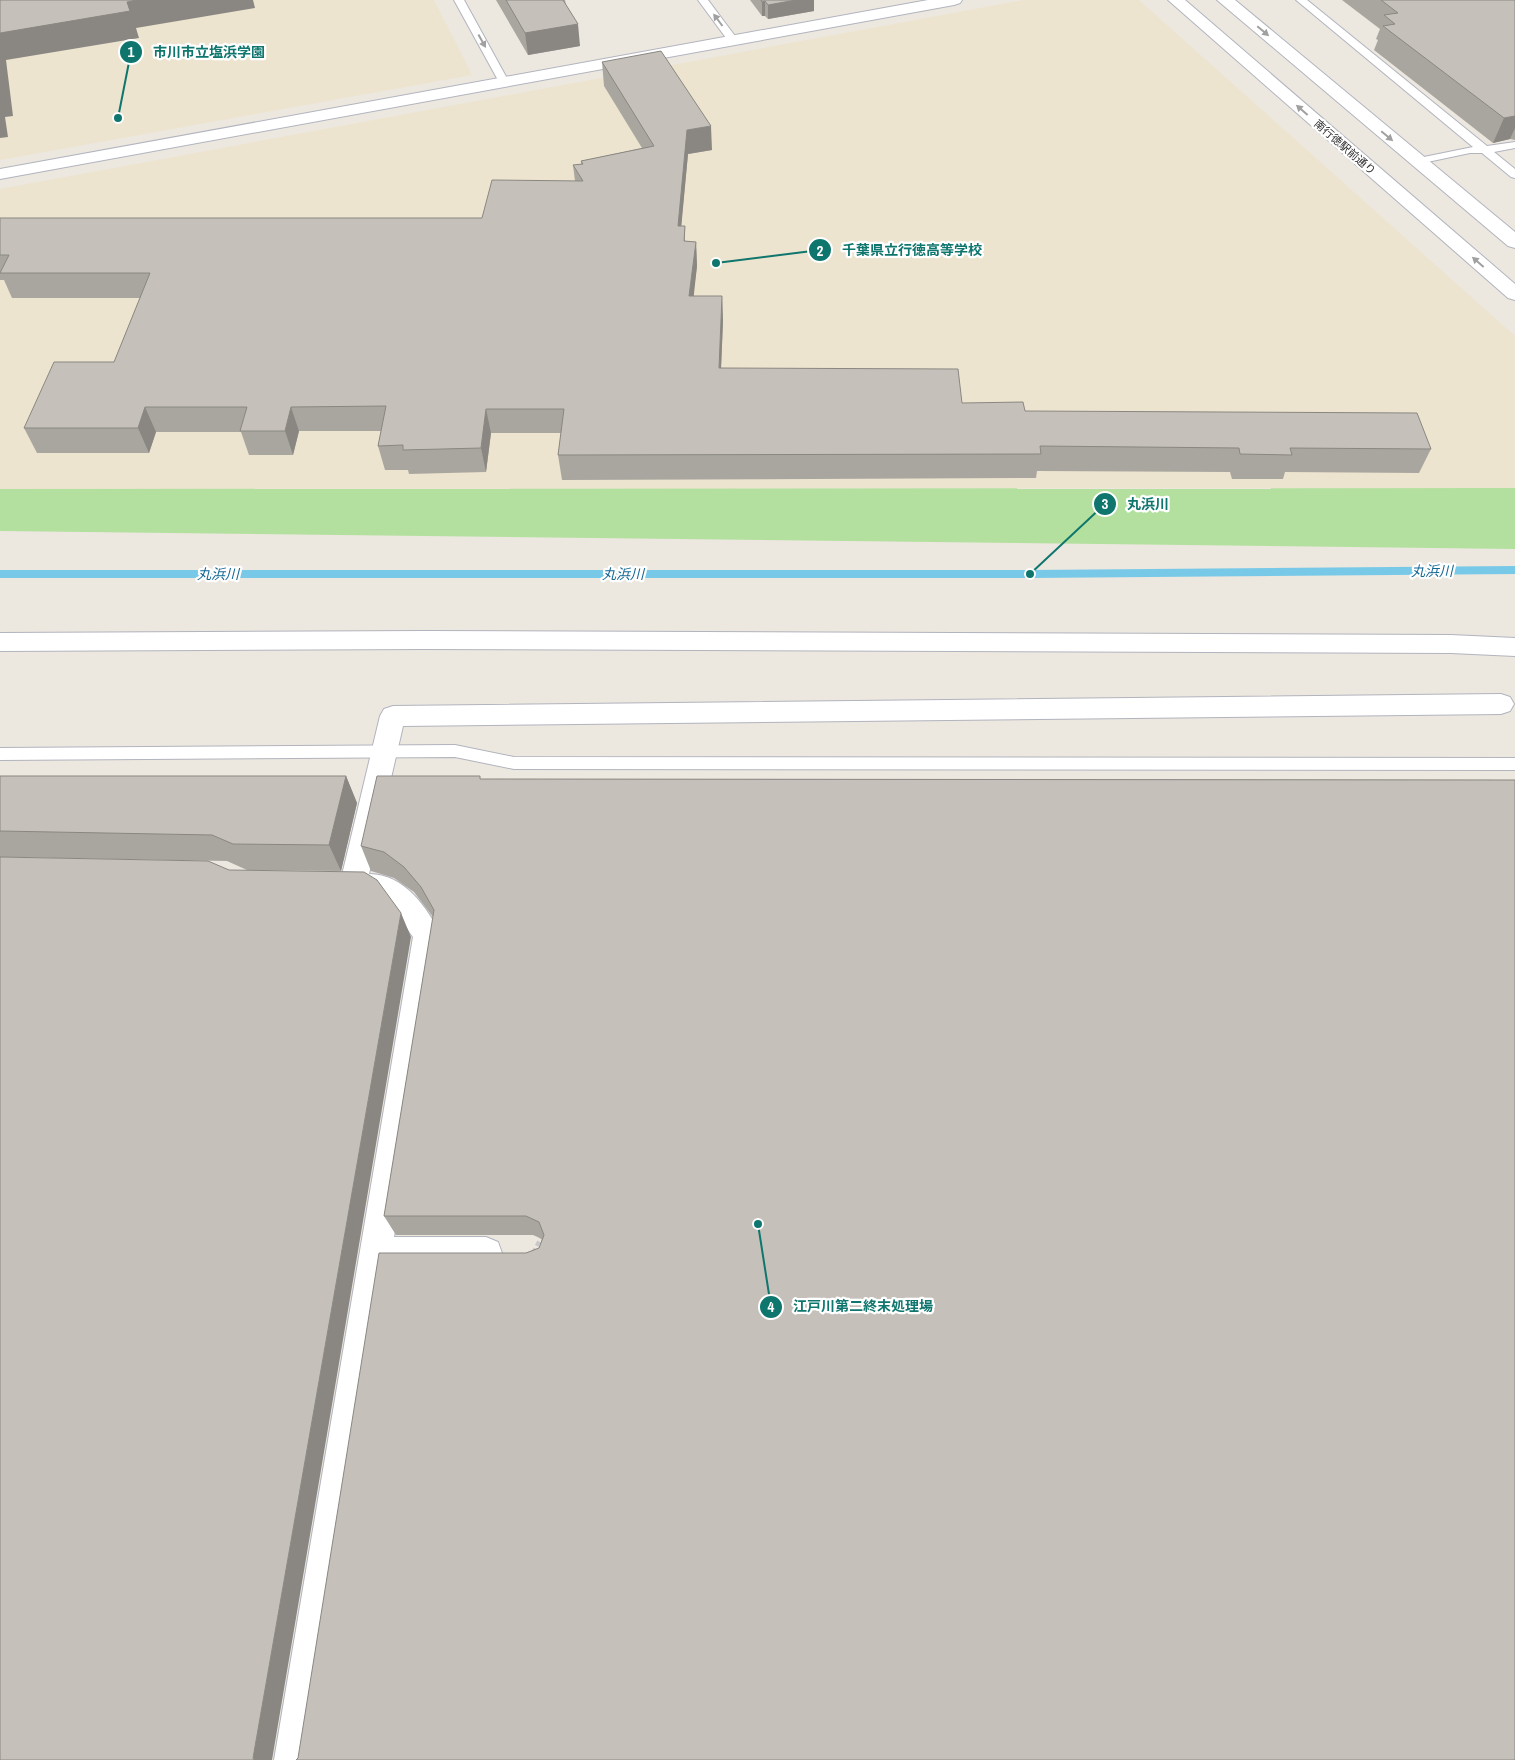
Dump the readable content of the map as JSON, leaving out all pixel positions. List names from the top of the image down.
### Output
{
  "streets": {
    "street": ["南行徳駅前通り"]
  },
  "water": ["丸浜川"],
  "places": [
    "市川市立塩浜学園",
    "千葉県立行徳高等学校",
    "丸浜川",
    "江戸川第二終末処理場"
  ]
}
